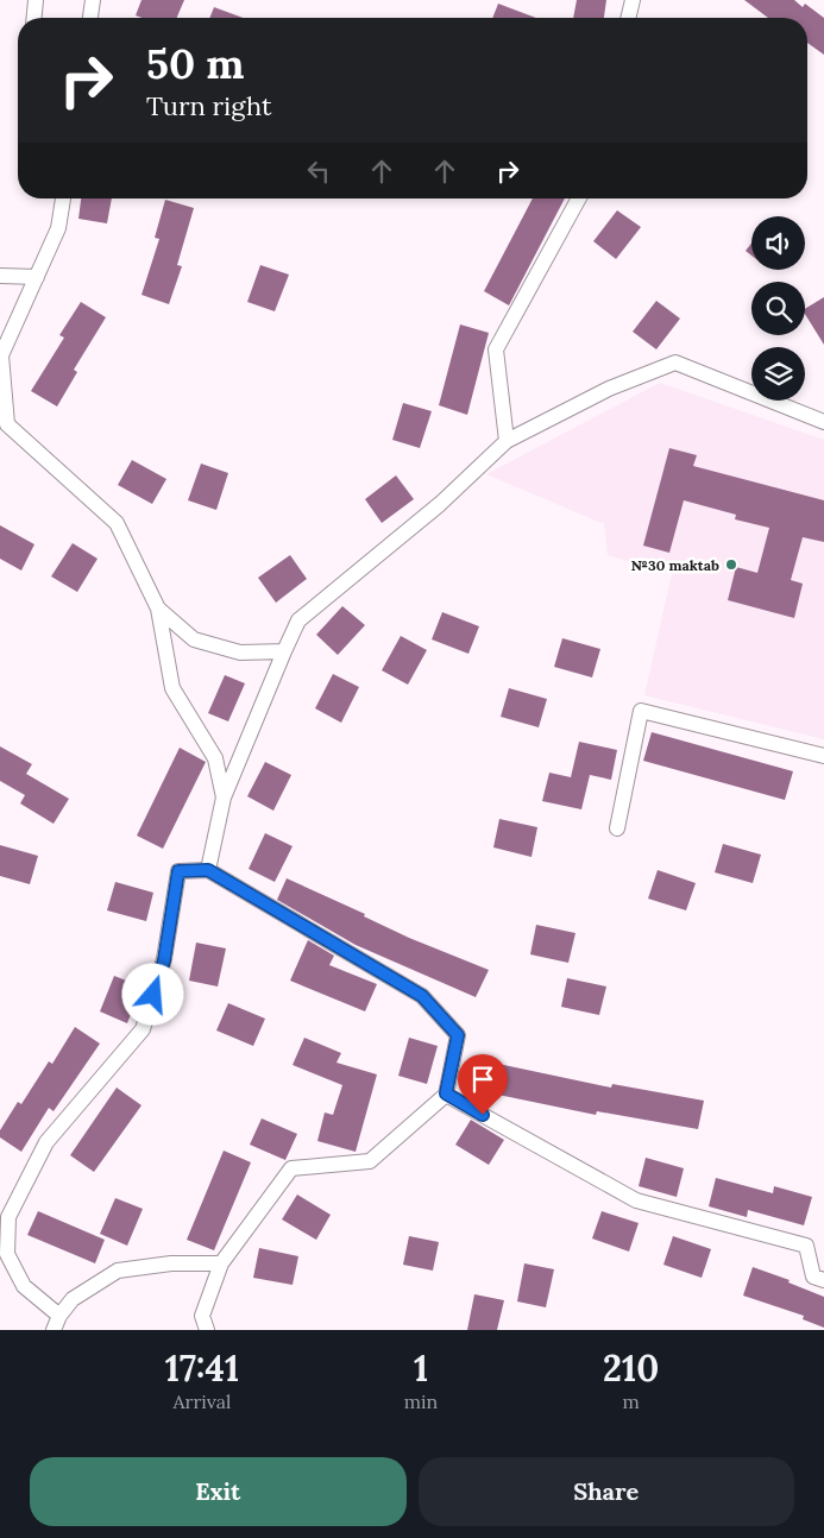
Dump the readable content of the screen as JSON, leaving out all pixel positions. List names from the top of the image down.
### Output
{
  "places": ["№30 maktab"],
  "page": {
    "turn": ["50 m", "Turn right"],
    "eta": [
      "17:41",
      "Arrival",
      "1",
      "min",
      "210",
      "m"
    ],
    "buttons": ["Exit", "Share"]
  }
}
